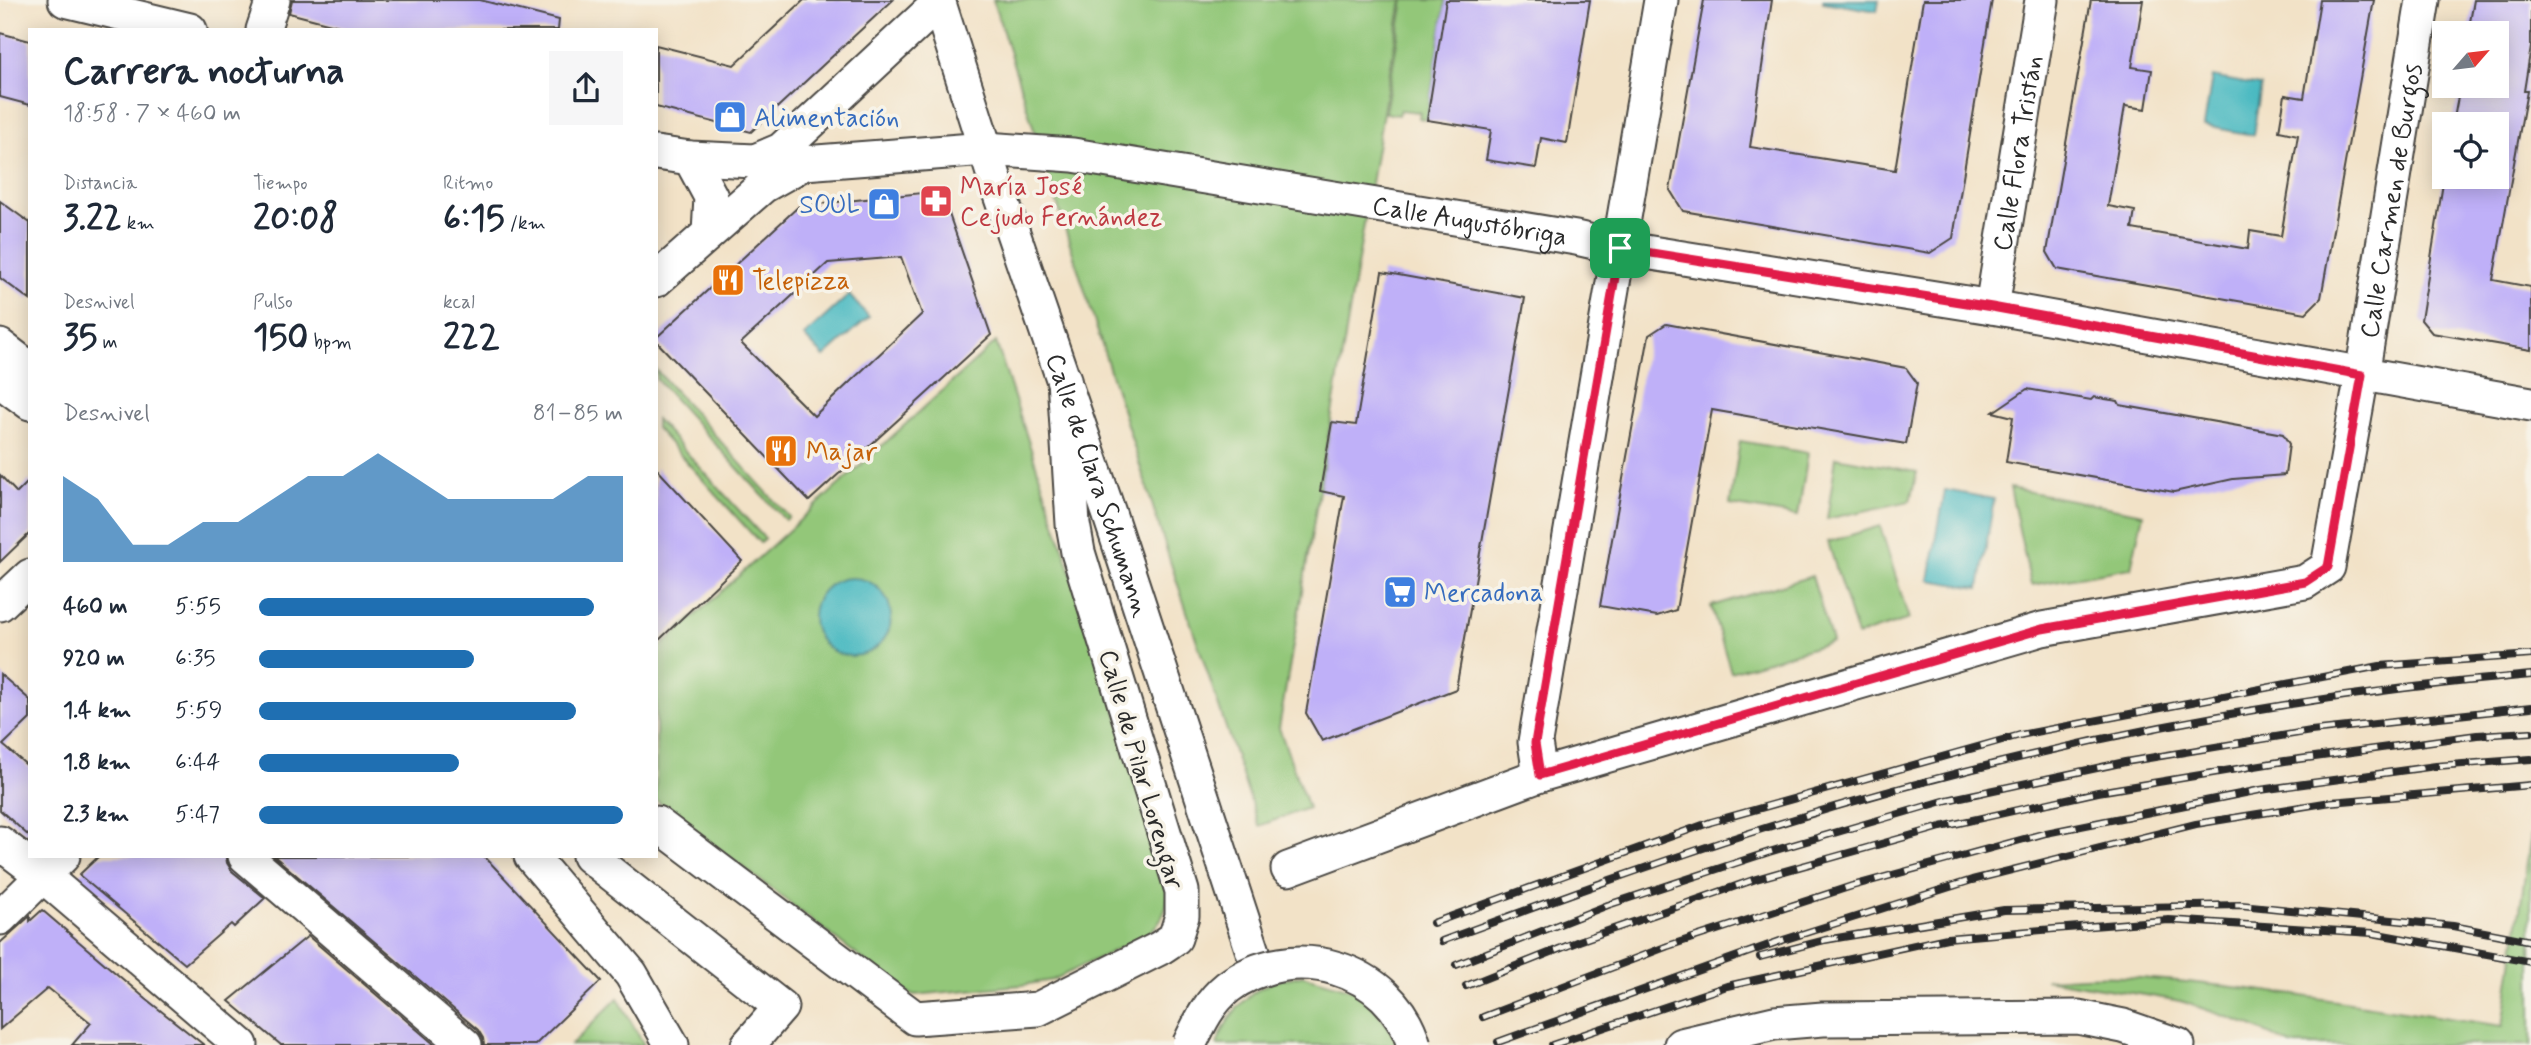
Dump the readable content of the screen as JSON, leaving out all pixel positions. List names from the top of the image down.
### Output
{
  "streets": {
    "street": [
      "Calle Flora Tristán",
      "Calle Carmen de Burgos",
      "Calle Augustóbriga",
      "Calle de Clara Schumann",
      "Calle de Pilar Lorengar"
    ]
  },
  "crossings": [
    ["Calle Flora Tristán", "Calle Augustóbriga"],
    ["Calle Carmen de Burgos", "Calle Augustóbriga"],
    ["Calle Augustóbriga", "Calle de Clara Schumann"],
    ["Calle de Clara Schumann", "Calle de Pilar Lorengar"]
  ],
  "places": {
    "shop": ["Alimentación", "SOUL"],
    "pharmacy": ["María José Cejudo Fernández"],
    "restaurant": ["Telepizza", "Majar"],
    "supermarket": ["Mercadona"]
  },
  "north": "top right",
  "page": {
    "heading": ["Carrera nocturna", "18:58 · 7 × 460 m"],
    "stats": [
      ["Distancia", "3.22 km"],
      ["Tiempo", "20:08"],
      ["Ritmo", "6:15 /km"],
      ["Desnivel", "35 m"],
      ["Pulso", "150 bpm"],
      ["kcal", "222"]
    ],
    "chart": ["Desnivel", "81–85 m"],
    "list": [
      {
        "name": "460 m",
        "note": "5:55"
      },
      {
        "name": "920 m",
        "note": "6:35"
      },
      {
        "name": "1.4 km",
        "note": "5:59"
      },
      {
        "name": "1.8 km",
        "note": "6:44"
      },
      {
        "name": "2.3 km",
        "note": "5:47"
      }
    ]
  }
}
